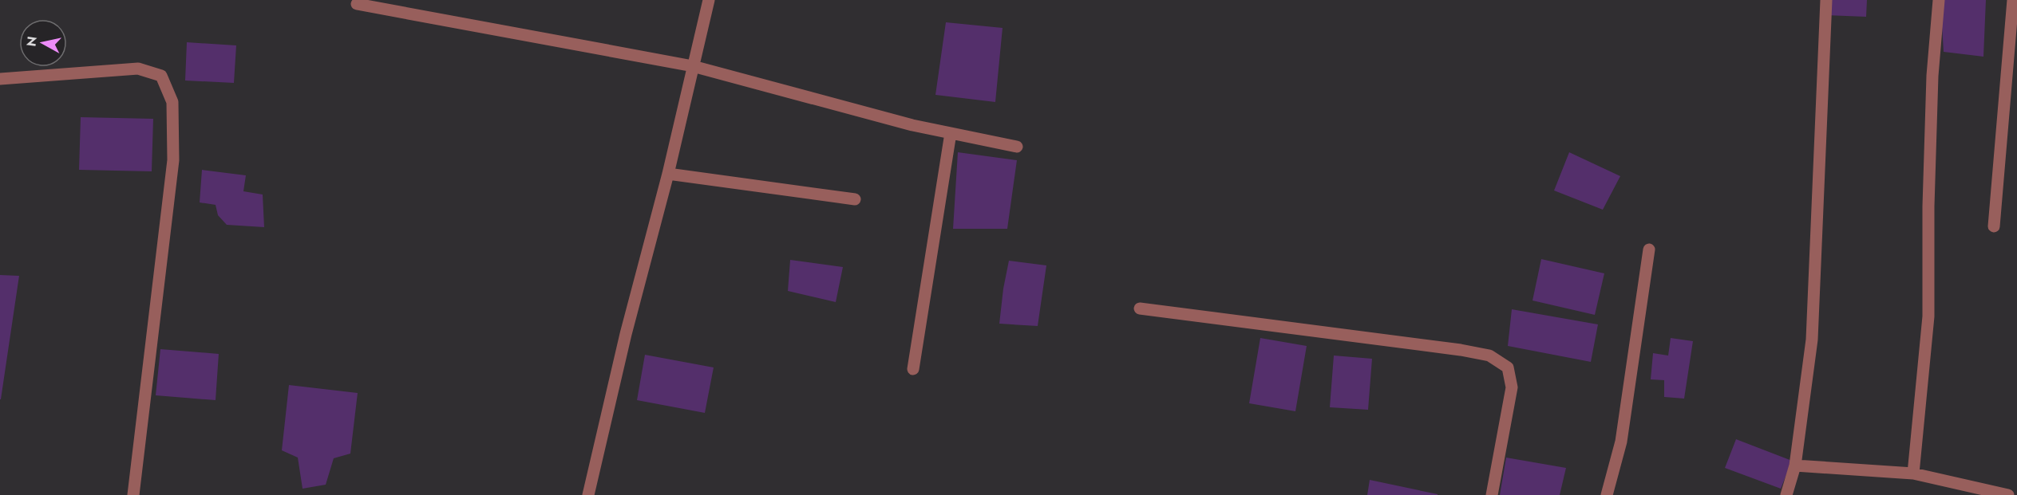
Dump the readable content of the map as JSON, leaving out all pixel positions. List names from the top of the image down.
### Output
{
  "north": "left"
}
